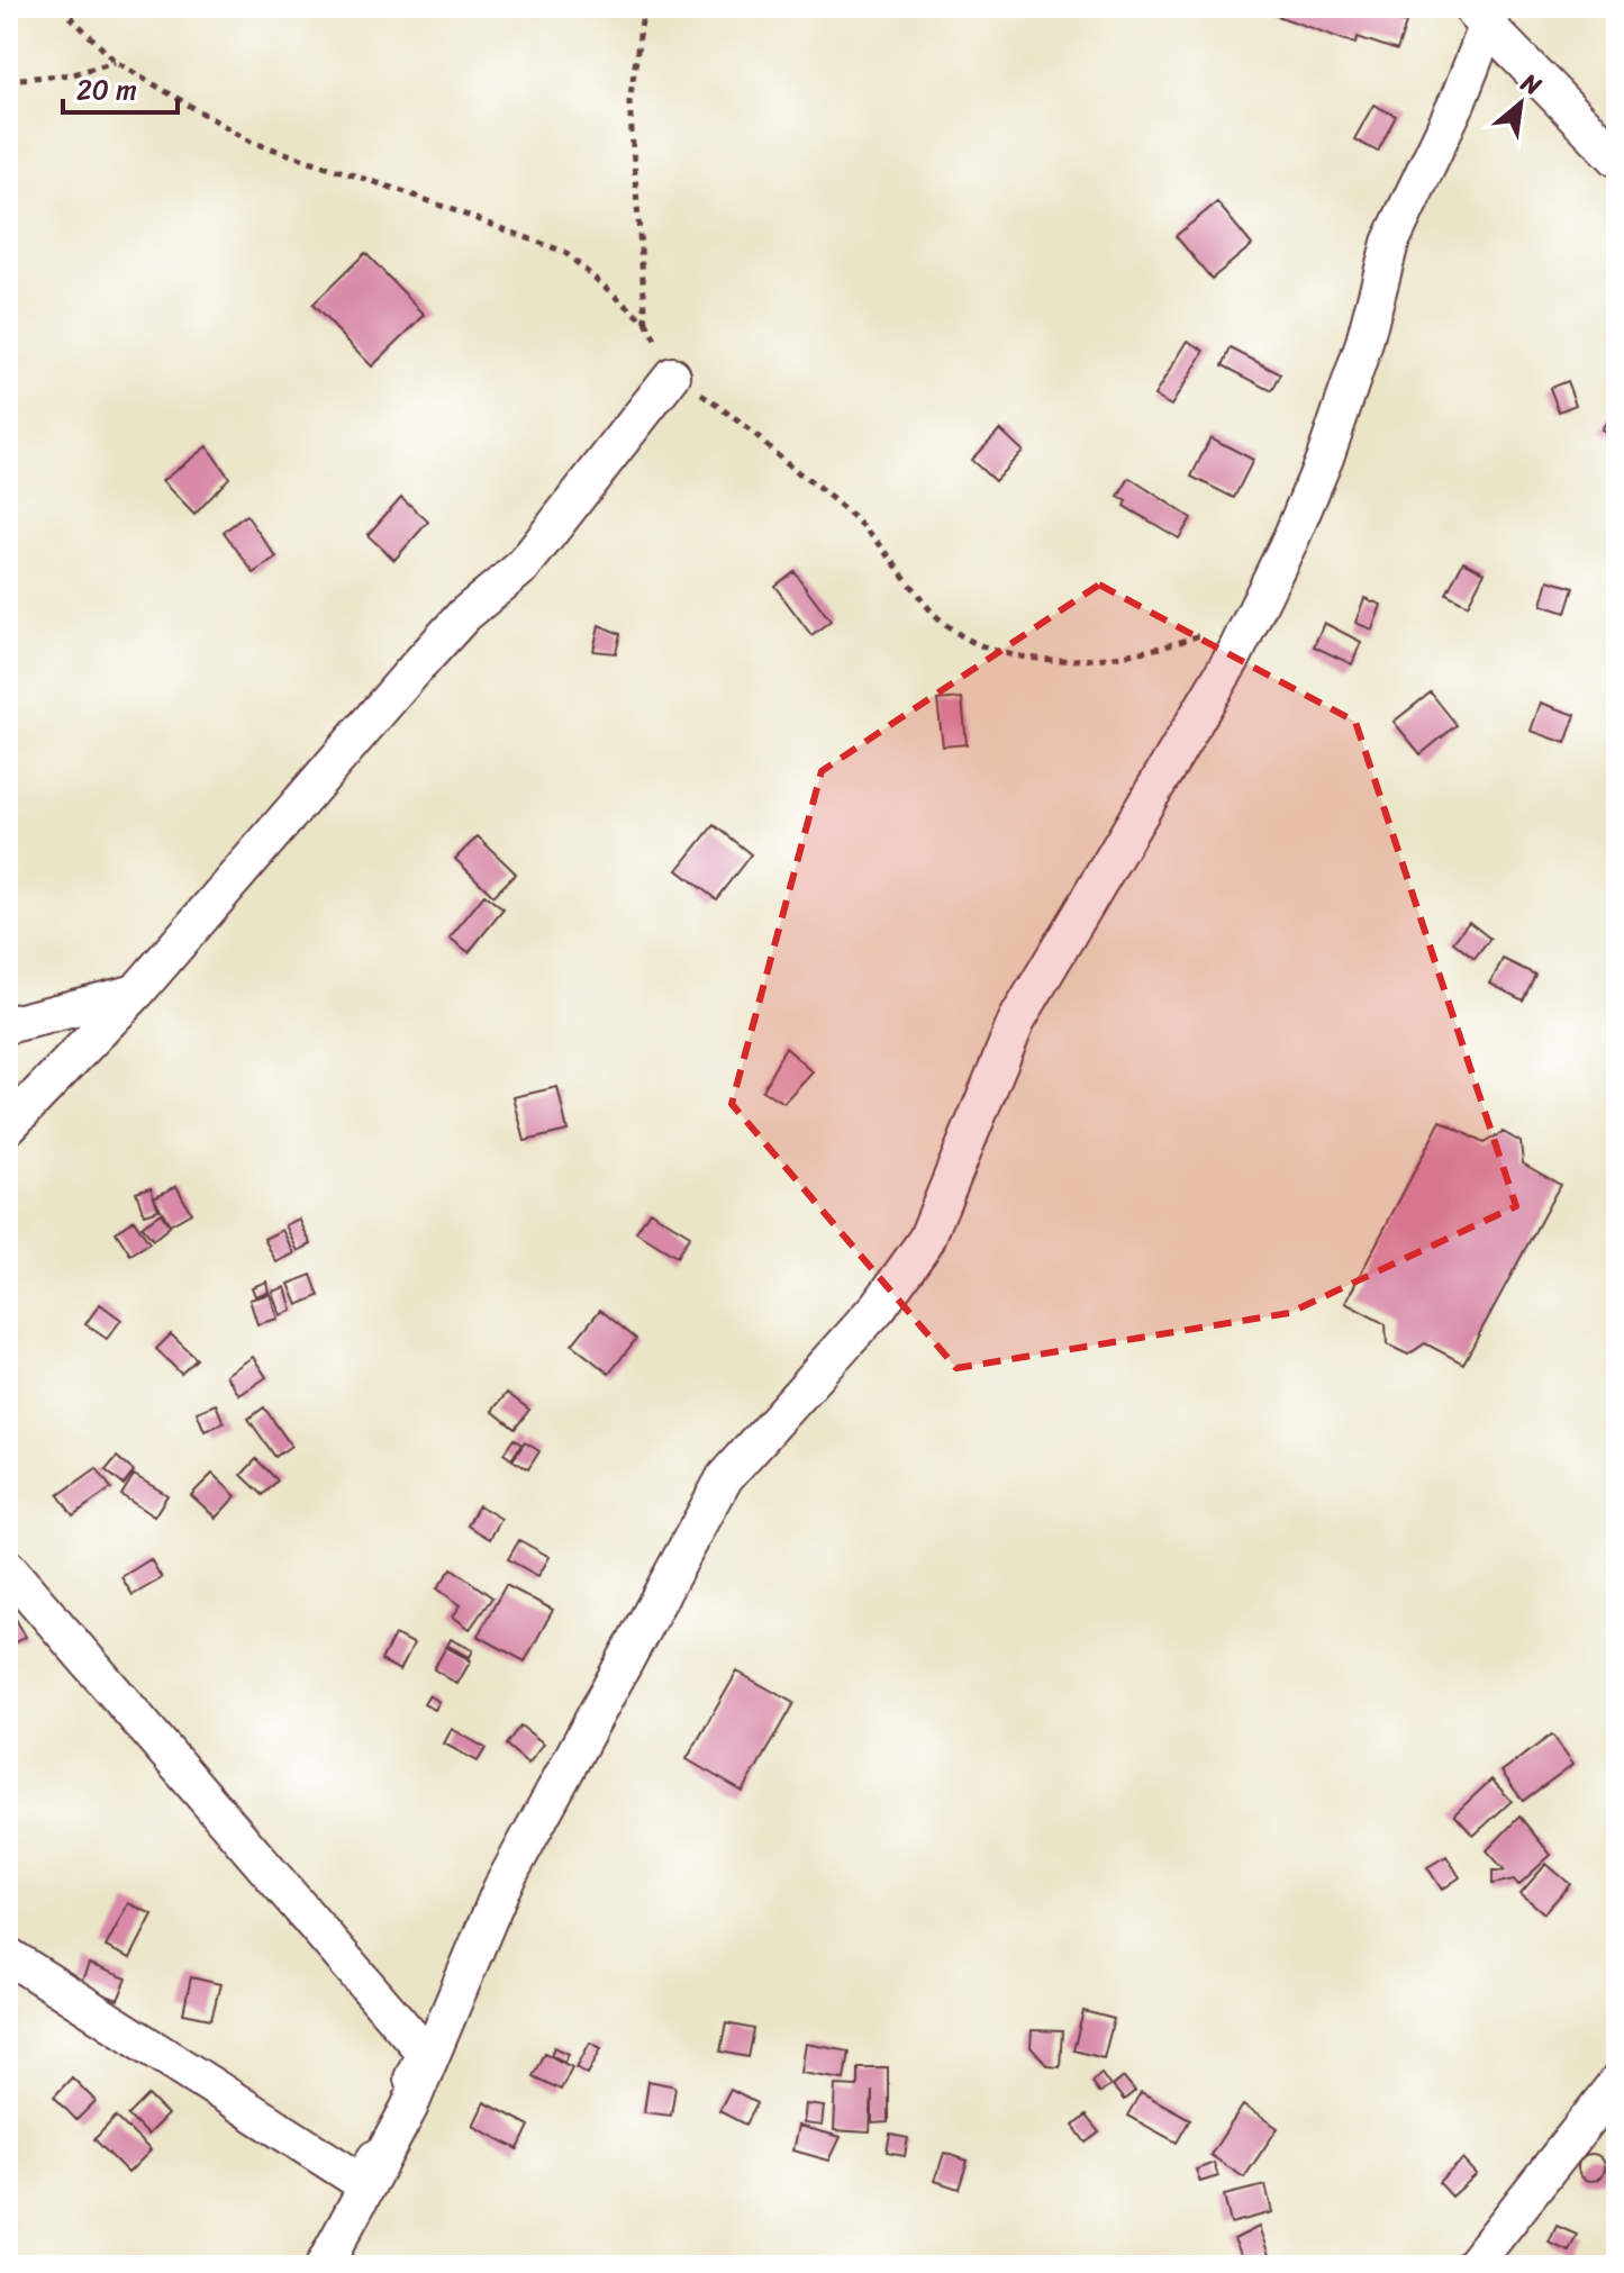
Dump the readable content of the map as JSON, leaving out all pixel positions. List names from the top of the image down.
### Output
{
  "scale_bar": "20 m",
  "north": "top right"
}
